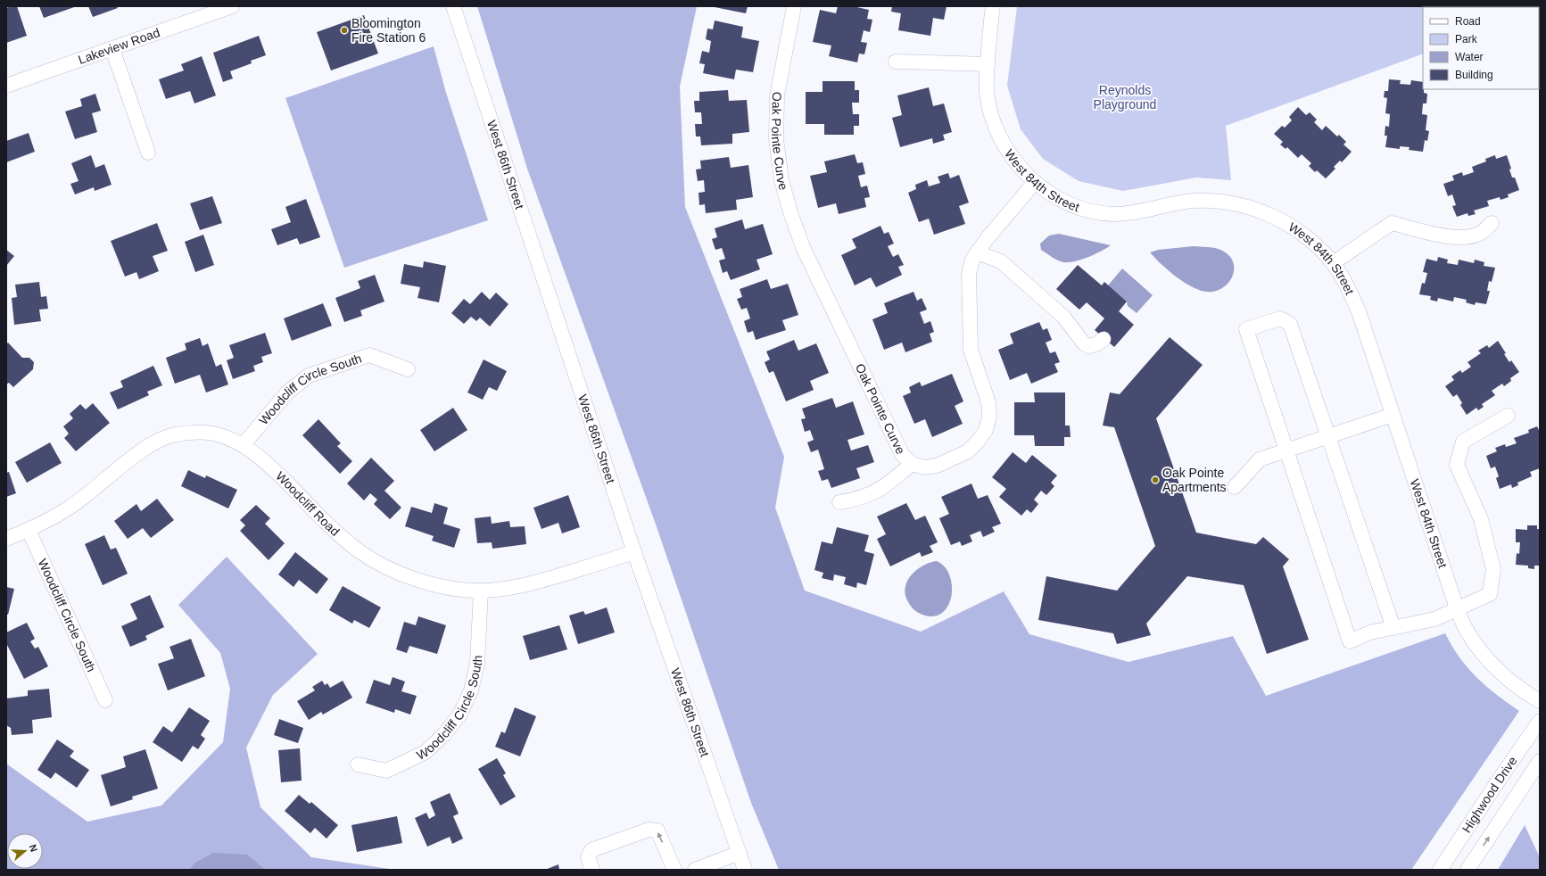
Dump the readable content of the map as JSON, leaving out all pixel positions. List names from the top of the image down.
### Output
{
  "streets": {
    "street": [
      "Lakeview Road",
      "Oak Pointe Curve",
      "West 86th Street",
      "West 84th Street",
      "Woodcliff Circle South",
      "Woodcliff Road",
      "Highwood Drive"
    ]
  },
  "crossings": [
    ["Oak Pointe Curve", "West 84th Street"],
    ["West 86th Street", "Woodcliff Road"],
    ["Woodcliff Circle South", "Woodcliff Road"]
  ],
  "parks": ["Reynolds Playground"],
  "places": ["Bloomington Fire Station 6", "Oak Pointe Apartments"],
  "legend": [
    "Road",
    "Park",
    "Water",
    "Building"
  ],
  "north": "right"
}
